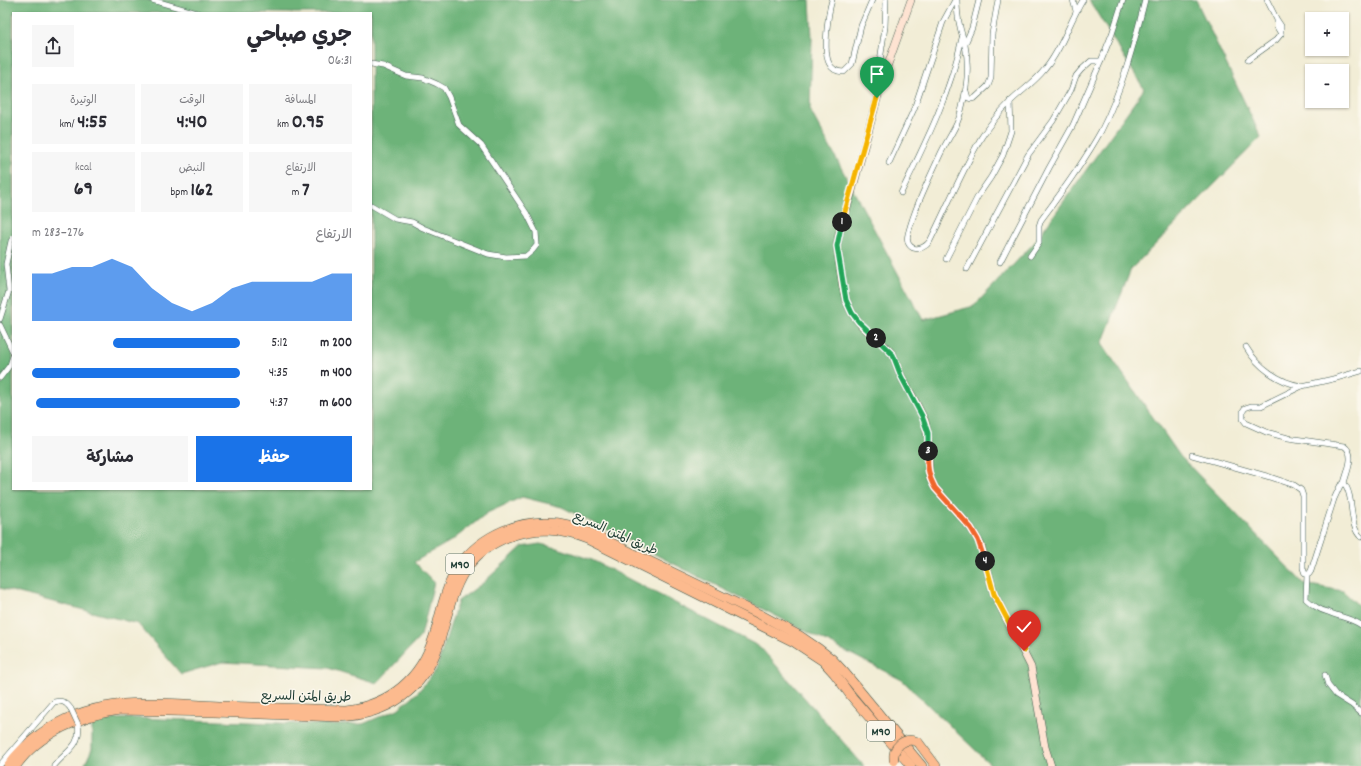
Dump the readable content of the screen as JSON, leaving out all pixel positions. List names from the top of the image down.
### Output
{
  "streets": {
    "highway": ["طريق المتن السريع", "M90"]
  },
  "page": {
    "map_buttons": ["+", "−"],
    "heading": ["جري صباحي", "06:31"],
    "stats": [
      ["المسافة", "0.95 km"],
      ["الوقت", "4:40"],
      ["الوتيرة", "4:55 /km"],
      ["الارتفاع", "7 m"],
      ["النبض", "162 bpm"],
      ["kcal", "69"]
    ],
    "pins": [
      "1",
      "2",
      "3",
      "4"
    ],
    "chart": ["الارتفاع", "276–283 m"],
    "list": [
      {
        "name": "200 m",
        "note": "5:12"
      },
      {
        "name": "400 m",
        "note": "4:35"
      },
      {
        "name": "600 m",
        "note": "4:37"
      }
    ],
    "buttons": ["حفظ", "مشاركة"]
  }
}
